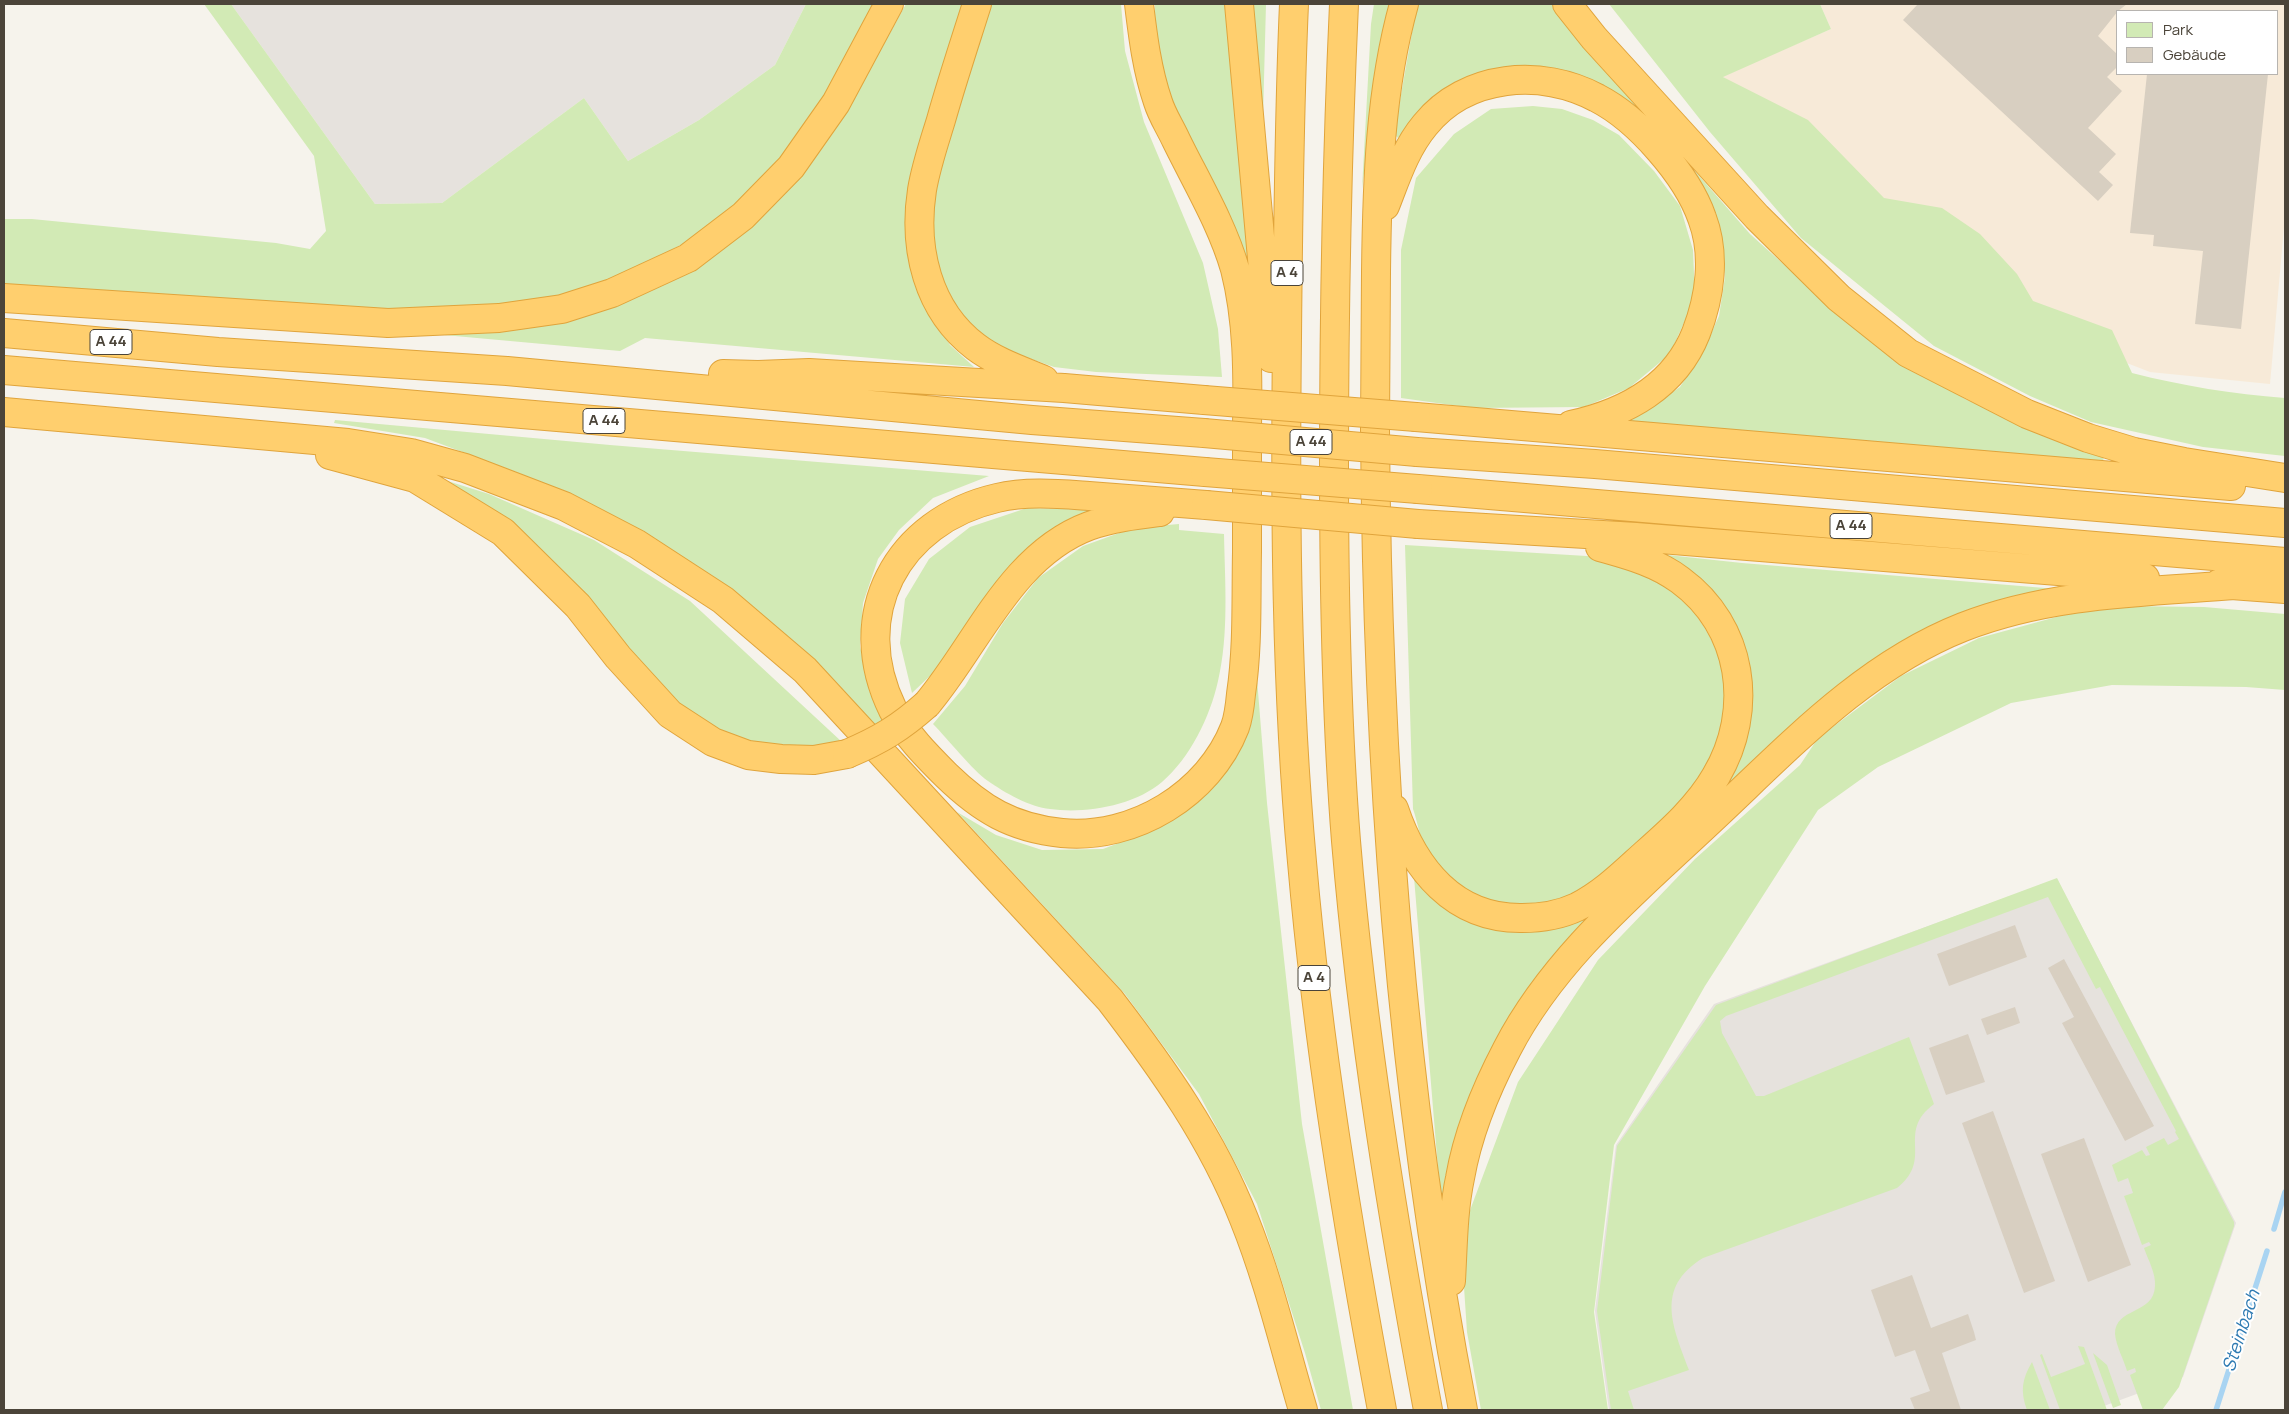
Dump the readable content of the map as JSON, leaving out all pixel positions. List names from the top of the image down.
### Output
{
  "streets": {
    "highway": ["A 4", "A 44"]
  },
  "water": ["Steinbach"],
  "legend": ["Park", "Gebäude"]
}
